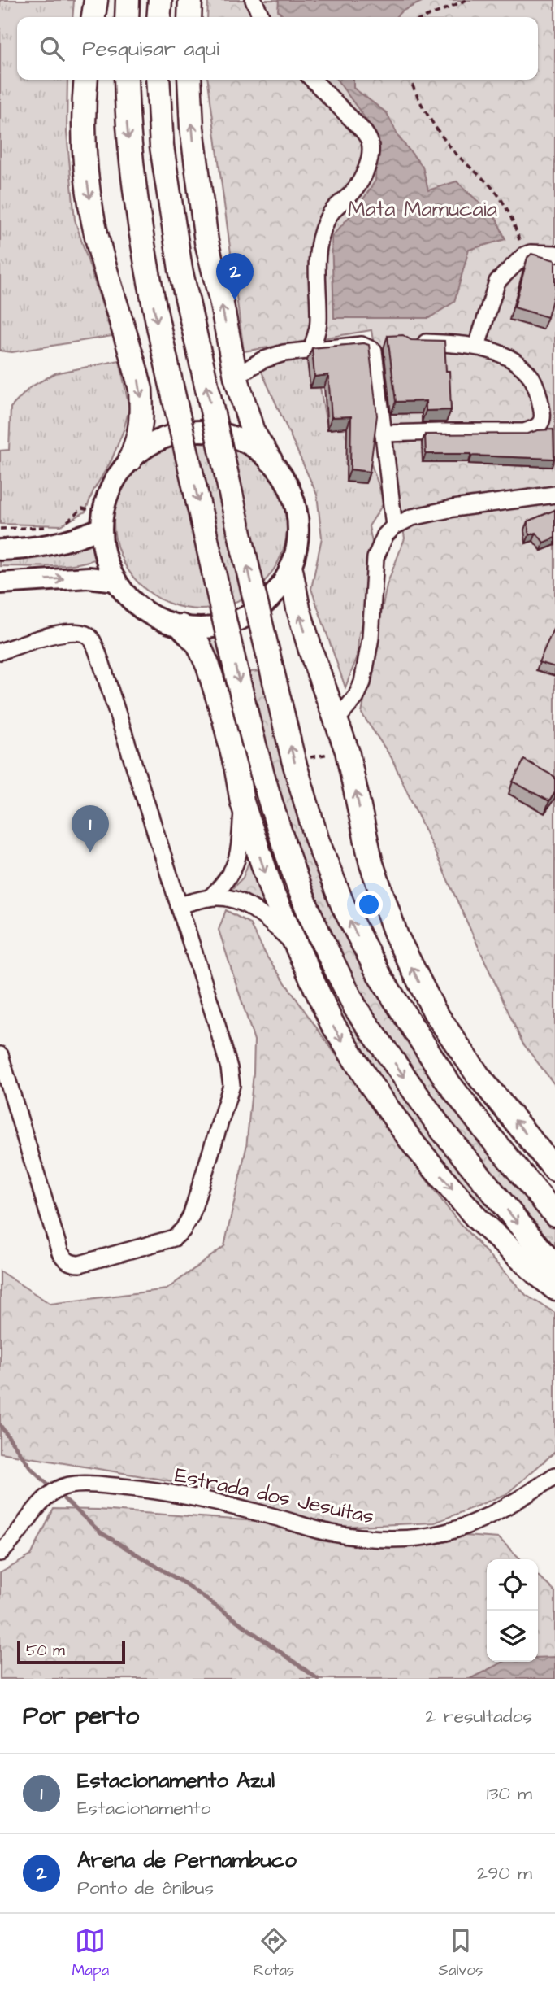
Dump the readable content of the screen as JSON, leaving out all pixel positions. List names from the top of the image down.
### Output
{
  "streets": {
    "street": ["Estrada dos Jesuítas"]
  },
  "parks": ["Mata Mamucaia"],
  "scale_bar": "50 m",
  "page": {
    "search": "Pesquisar aqui",
    "pins": ["2", "1"],
    "scale": "50 m",
    "heading": ["Por perto", "2 resultados"],
    "list": [
      {
        "mark": "1",
        "name": "Estacionamento Azul",
        "note": "Estacionamento",
        "value": "130 m"
      },
      {
        "mark": "2",
        "name": "Arena de Pernambuco",
        "note": "Ponto de ônibus",
        "value": "290 m"
      }
    ],
    "nav": ["Mapa", "Rotas", "Salvos"]
  }
}
